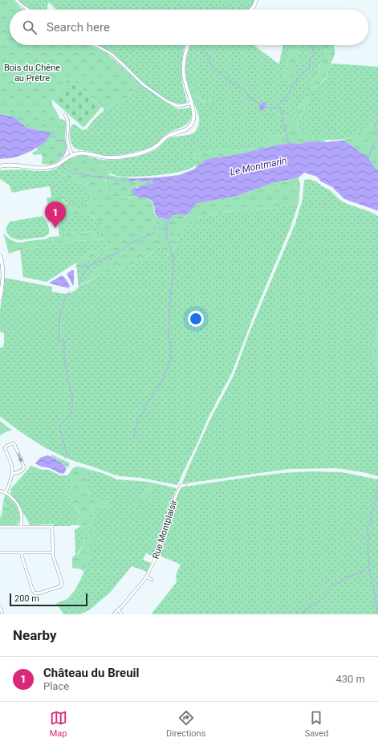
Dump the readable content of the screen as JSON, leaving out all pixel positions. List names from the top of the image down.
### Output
{
  "streets": {
    "street": ["Rue Montplaisir"]
  },
  "water": ["Le Montmarin"],
  "parks": ["Bois du Chêne au Prêtre"],
  "scale_bar": "200 m",
  "page": {
    "search": "Search here",
    "pins": "1",
    "scale": "200 m",
    "heading": "Nearby",
    "list": [
      {
        "mark": "1",
        "name": "Château du Breuil",
        "note": "Place",
        "value": "430 m"
      }
    ],
    "nav": ["Map", "Directions", "Saved"]
  }
}
